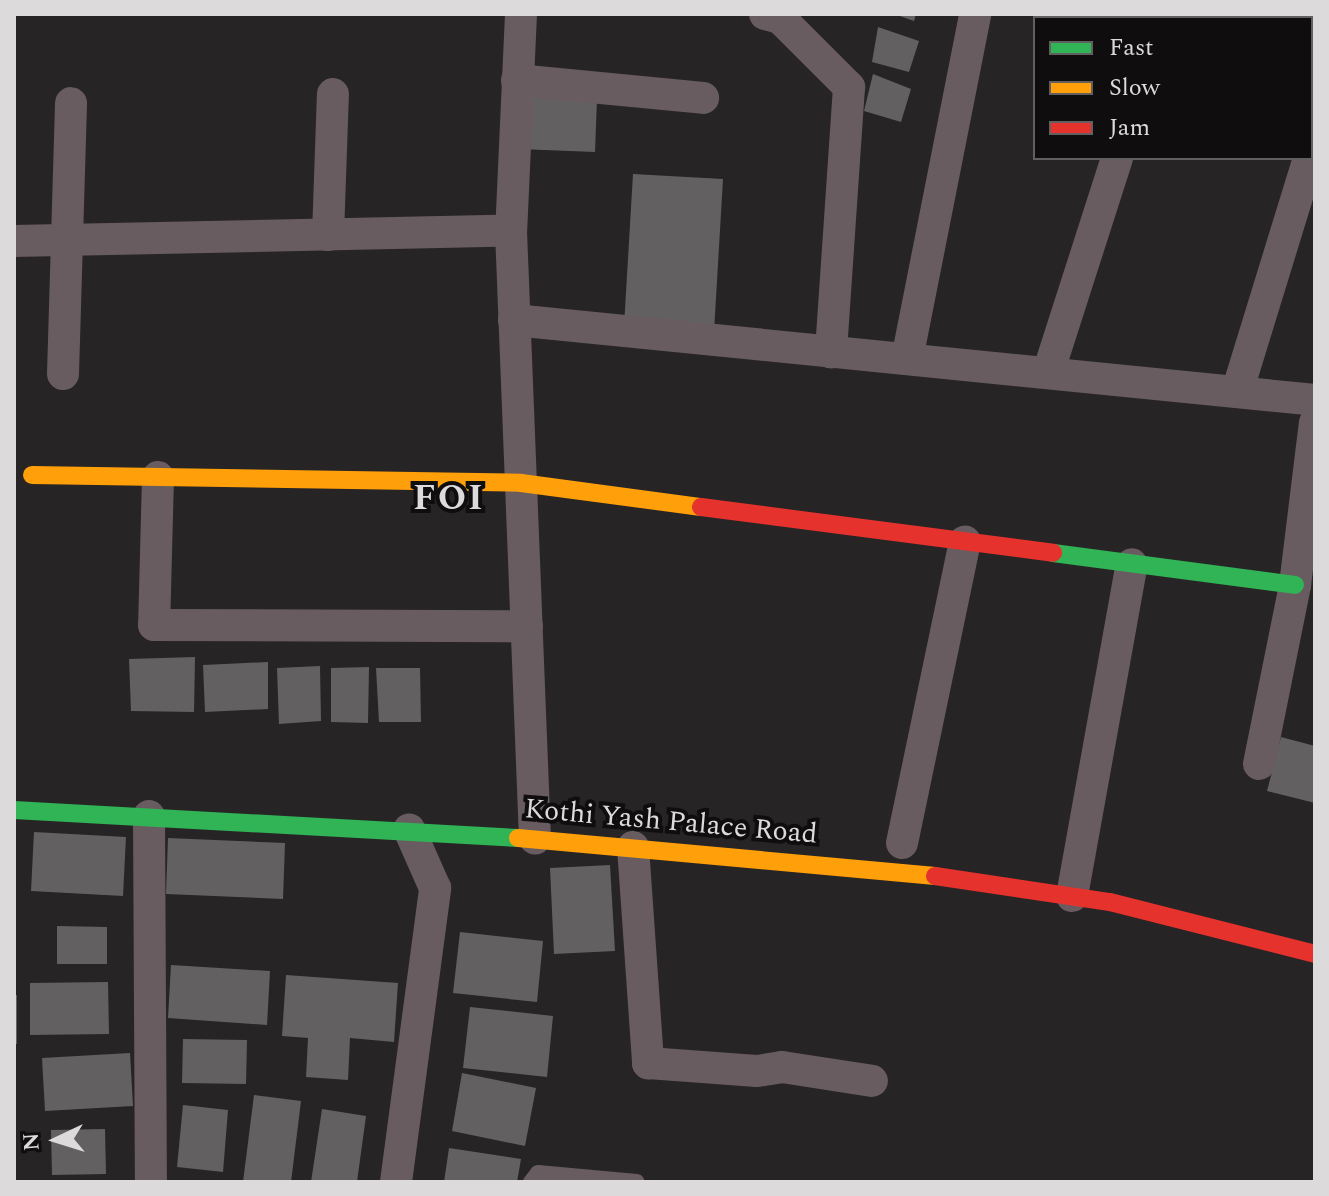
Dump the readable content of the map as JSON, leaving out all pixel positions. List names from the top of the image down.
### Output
{
  "streets": {
    "main road": ["Kothi Yash Palace Road"]
  },
  "districts": ["FOI"],
  "legend": ["Fast", "Slow", "Jam"],
  "north": "left"
}
